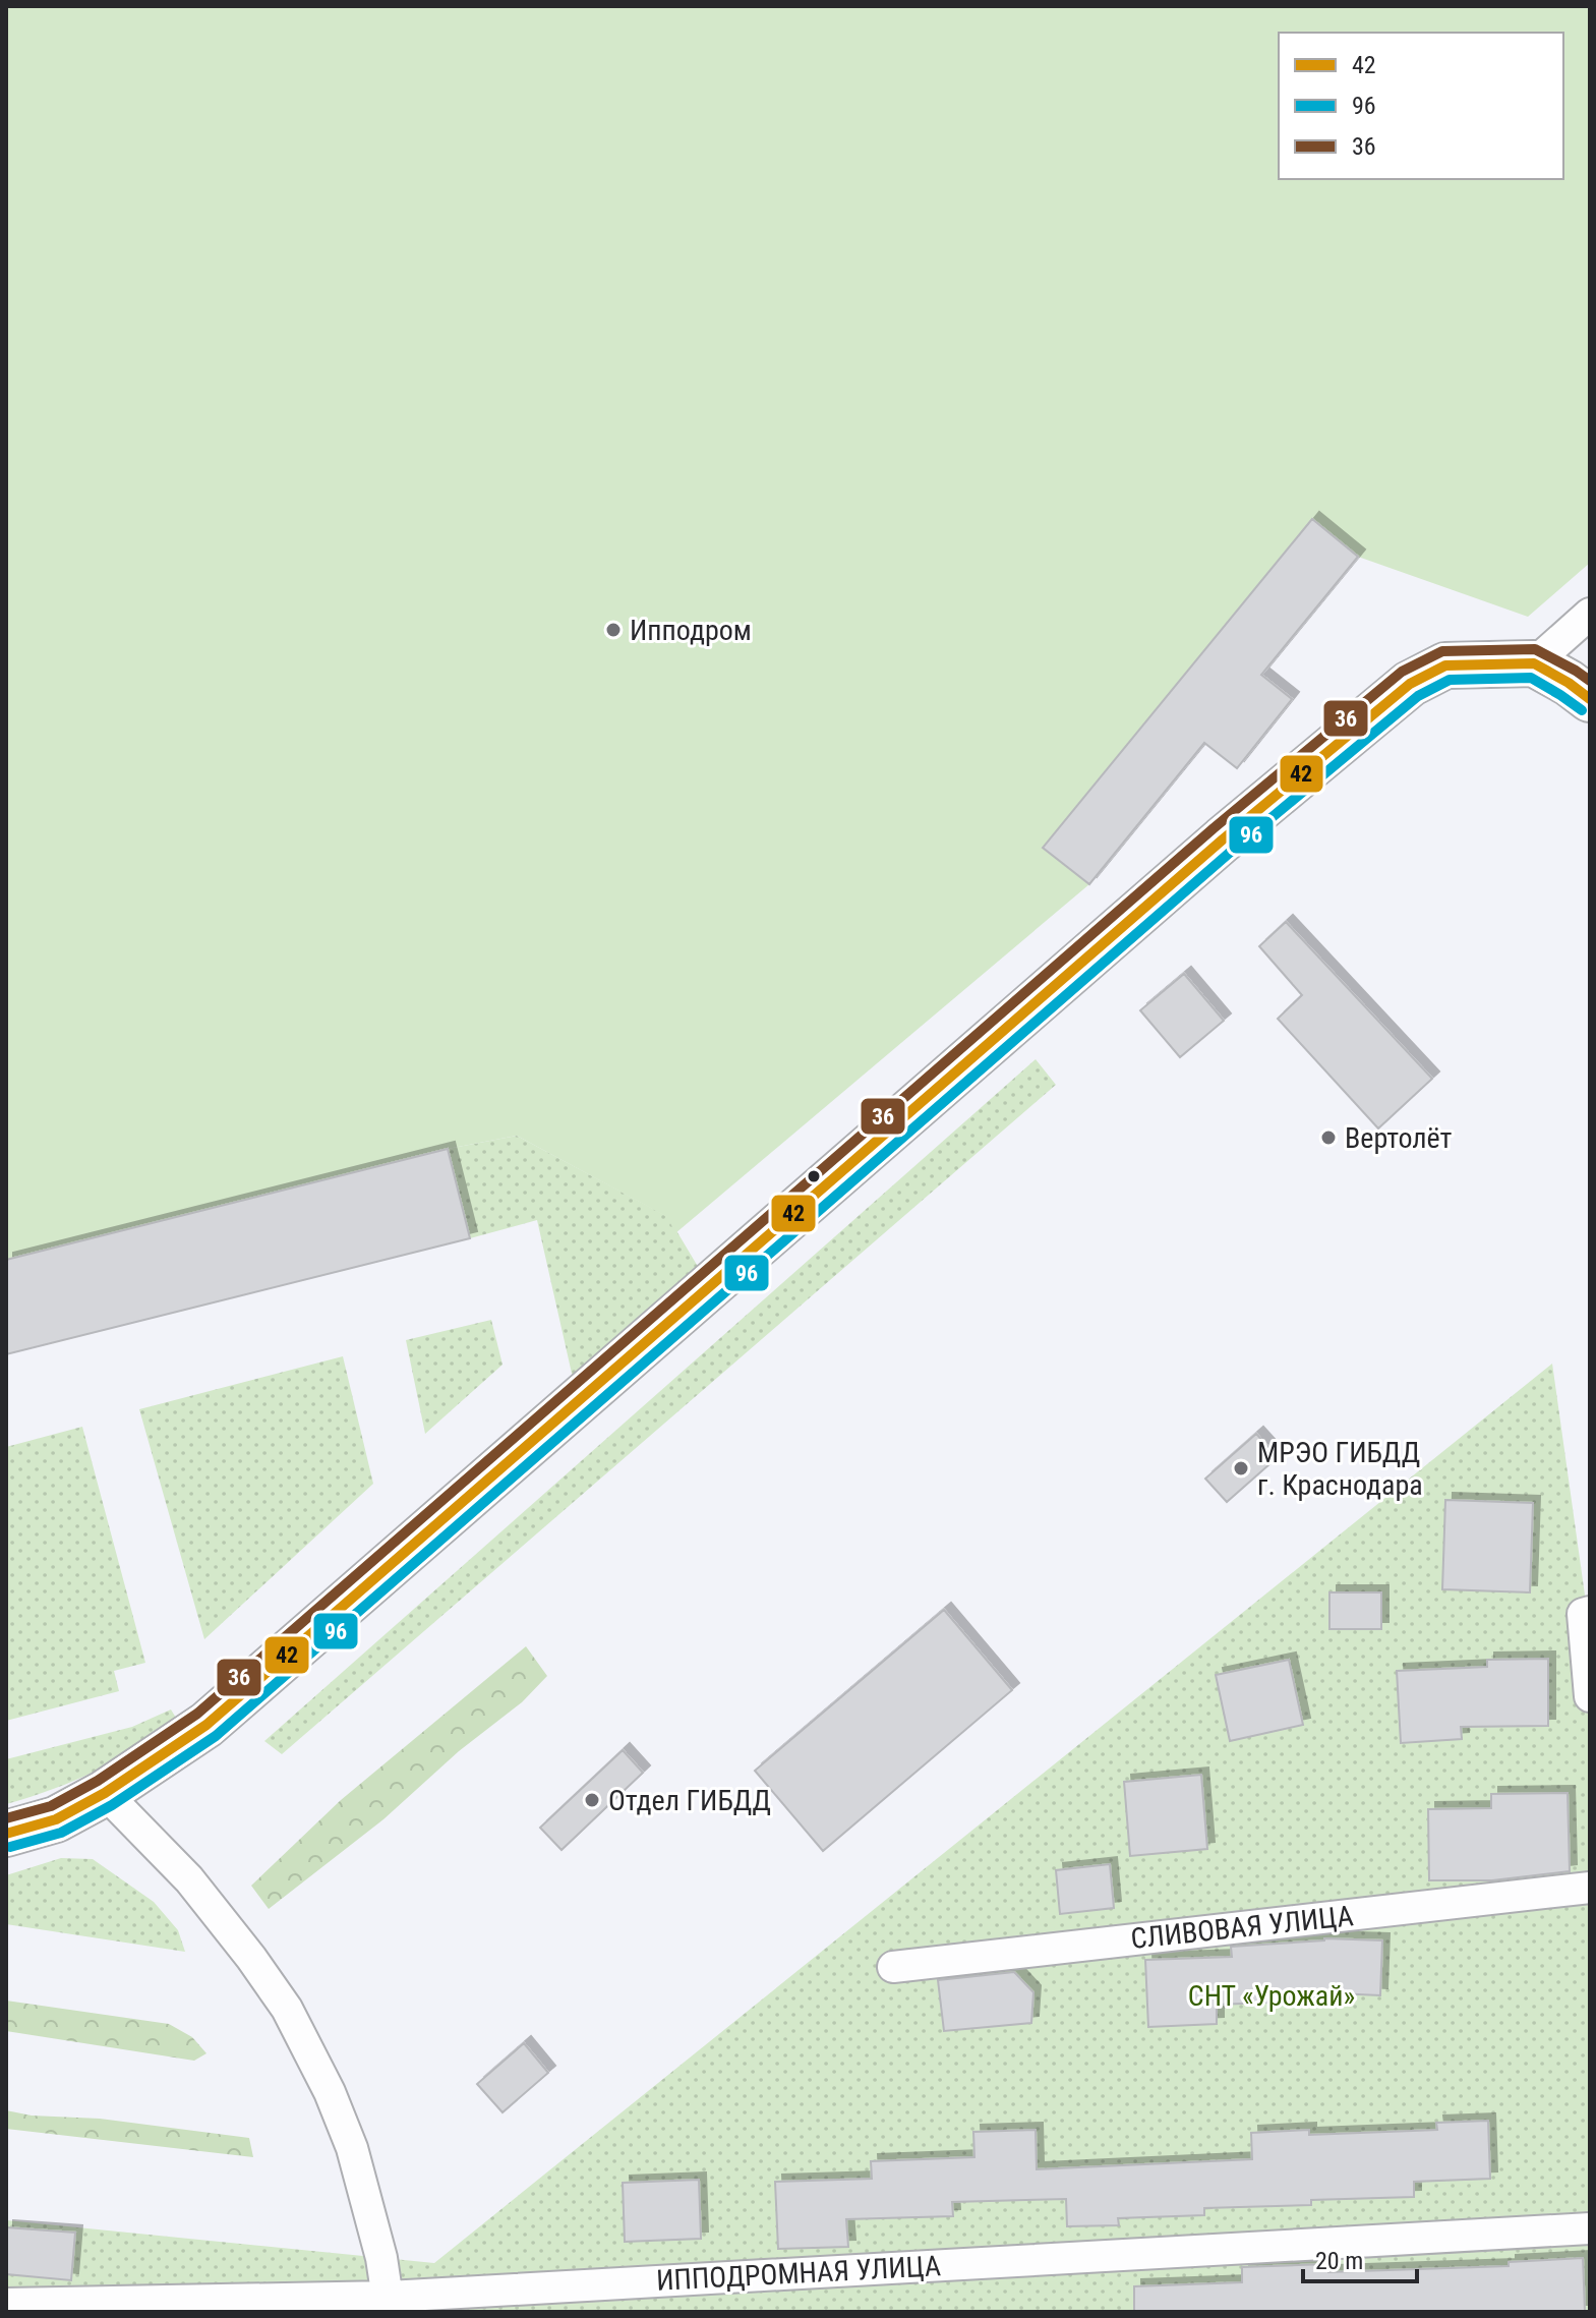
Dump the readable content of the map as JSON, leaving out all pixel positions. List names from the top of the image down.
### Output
{
  "streets": {
    "street": ["СЛИВОВАЯ УЛИЦА", "ИППОДРОМНАЯ УЛИЦА"]
  },
  "parks": ["СНТ «Урожай»"],
  "places": [
    "Ипподром",
    "Вертолёт",
    "МРЭО ГИБДД г. Краснодара",
    "Отдел ГИБДД"
  ],
  "lines": ["transit line 36", "transit line 42", "transit line 96"],
  "legend": ["42", "96", "36"],
  "scale_bar": "20 m"
}
